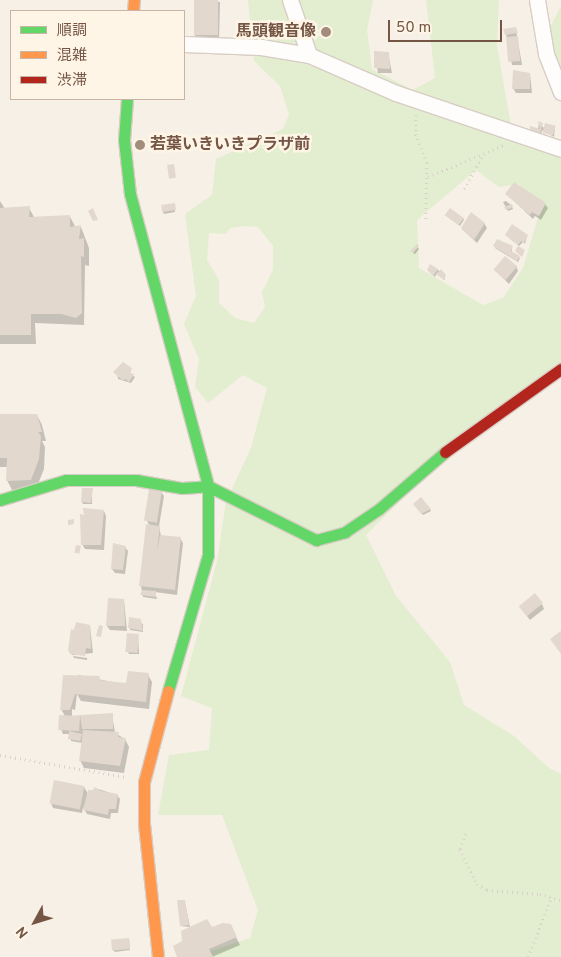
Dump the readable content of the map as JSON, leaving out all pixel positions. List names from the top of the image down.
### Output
{
  "places": ["馬頭観音像", "若葉いきいきプラザ前"],
  "legend": ["順調", "混雑", "渋滞"],
  "scale_bar": "50 m",
  "north": "bottom left"
}
